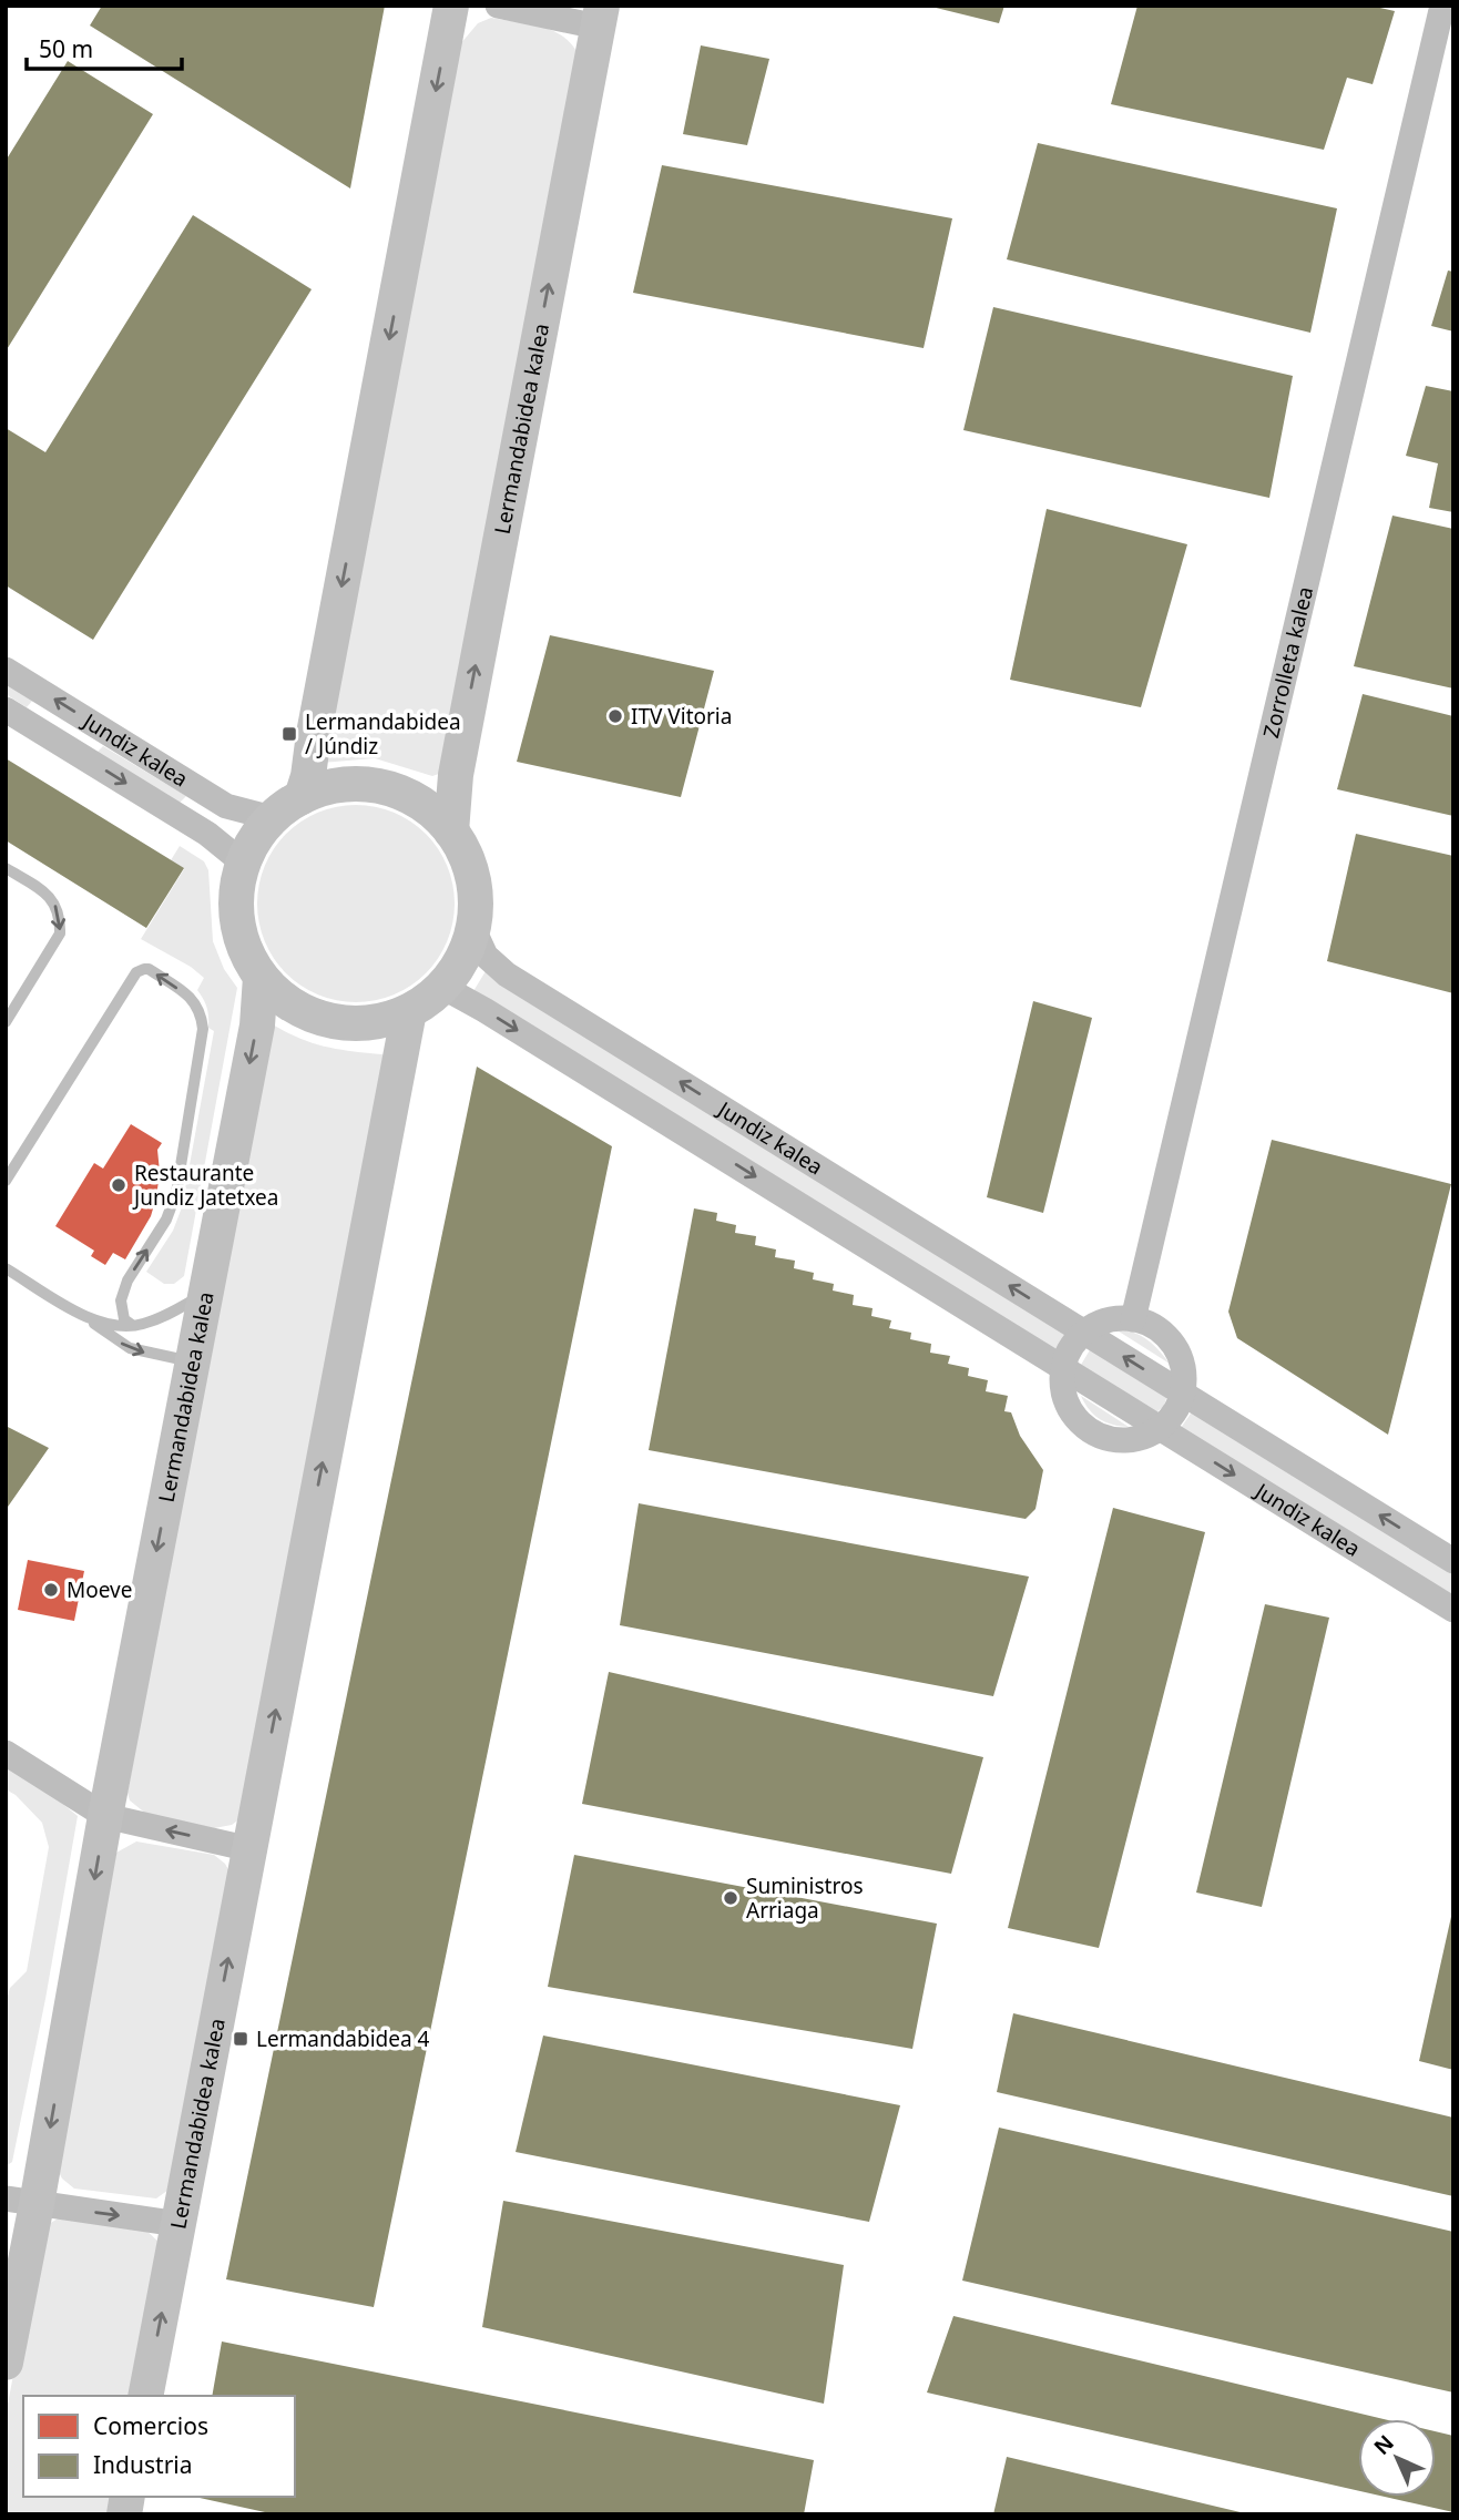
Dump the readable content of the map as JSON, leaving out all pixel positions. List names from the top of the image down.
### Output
{
  "streets": {
    "street": ["Lermandabidea kalea", "Zorrolleta kalea", "Jundiz kalea"]
  },
  "crossings": [
    ["Lermandabidea kalea", "Jundiz kalea"]
  ],
  "places": {
    "other": [
      "ITV Vitoria",
      "Restaurante Jundiz Jatetxea",
      "Moeve",
      "Suministros Arriaga"
    ],
    "transit": ["Lermandabidea / Júndiz", "Lermandabidea 4"]
  },
  "legend": ["Comercios", "Industria"],
  "scale_bar": "50 m",
  "north": "top left"
}
